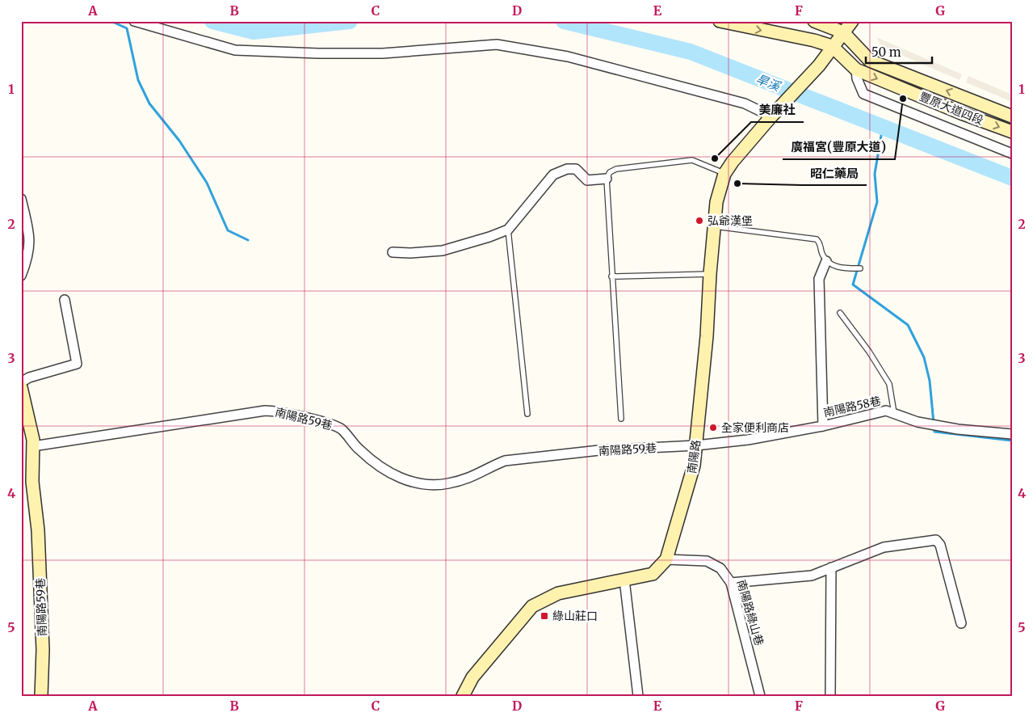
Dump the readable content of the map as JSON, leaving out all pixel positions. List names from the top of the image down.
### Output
{
  "streets": {
    "street": [
      "豐原大道四段",
      "南陽路58巷",
      "南陽路59巷",
      "南陽路",
      "南陽路綠山巷"
    ]
  },
  "crossings": [
    ["豐原大道四段", "南陽路"],
    ["南陽路58巷", "南陽路59巷"],
    ["南陽路58巷", "南陽路"],
    ["南陽路59巷", "南陽路"],
    ["南陽路", "南陽路綠山巷"]
  ],
  "water": ["旱溪"],
  "places": {
    "other": [
      "廣福宮(豐原大道)",
      "美廉社",
      "昭仁藥局",
      "弘爺漢堡",
      "全家便利商店"
    ],
    "transit": ["綠山莊口"]
  },
  "scale_bar": "50 m",
  "grid": {
    "columns": [
      "A",
      "B",
      "C",
      "D",
      "E",
      "F",
      "G"
    ],
    "rows": [
      "1",
      "2",
      "3",
      "4",
      "5"
    ]
  }
}
